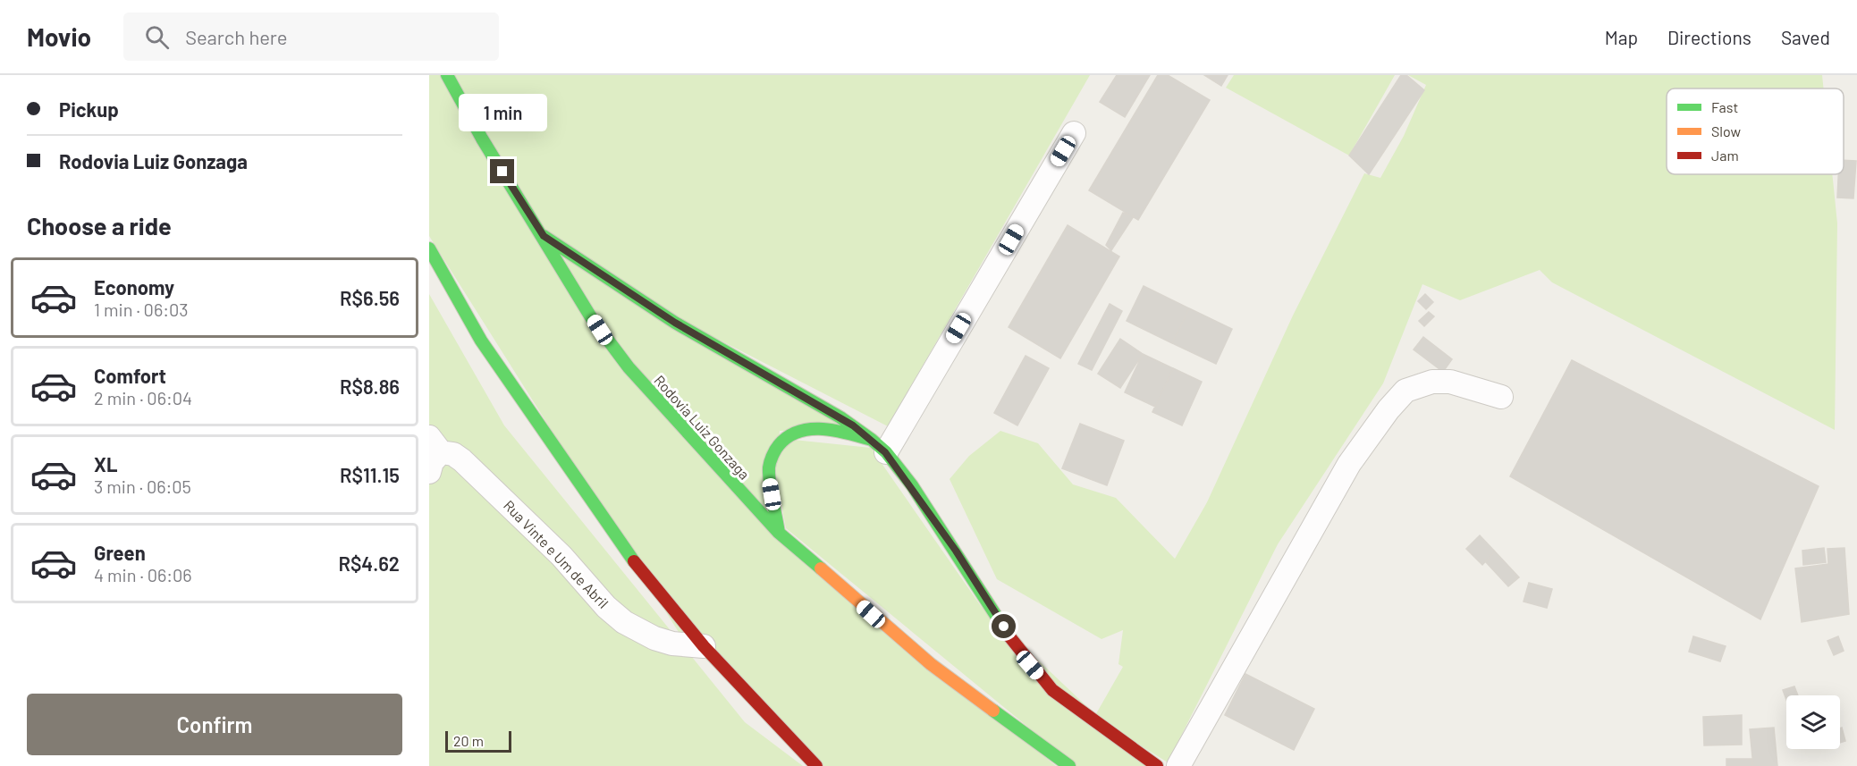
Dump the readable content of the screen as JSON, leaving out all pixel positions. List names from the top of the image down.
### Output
{
  "streets": {
    "main road": ["Rodovia Luiz Gonzaga"],
    "street": ["Rua Vinte e Um de Abril"]
  },
  "legend": ["Fast", "Slow", "Jam"],
  "scale_bar": "20 m",
  "page": {
    "header": "Movio",
    "search": "Search here",
    "nav": ["Map", "Directions", "Saved"],
    "banner": ["Pickup", "Rodovia Luiz Gonzaga"],
    "bubble": "1 min",
    "heading": "Choose a ride",
    "list": [
      {
        "name": "Economy",
        "note": "1 min · 06:03",
        "value": "R$6.56"
      },
      {
        "name": "Comfort",
        "note": "2 min · 06:04",
        "value": "R$8.86"
      },
      {
        "name": "XL",
        "note": "3 min · 06:05",
        "value": "R$11.15"
      },
      {
        "name": "Green",
        "note": "4 min · 06:06",
        "value": "R$4.62"
      }
    ],
    "buttons": "Confirm",
    "scale": "20 m"
  }
}
